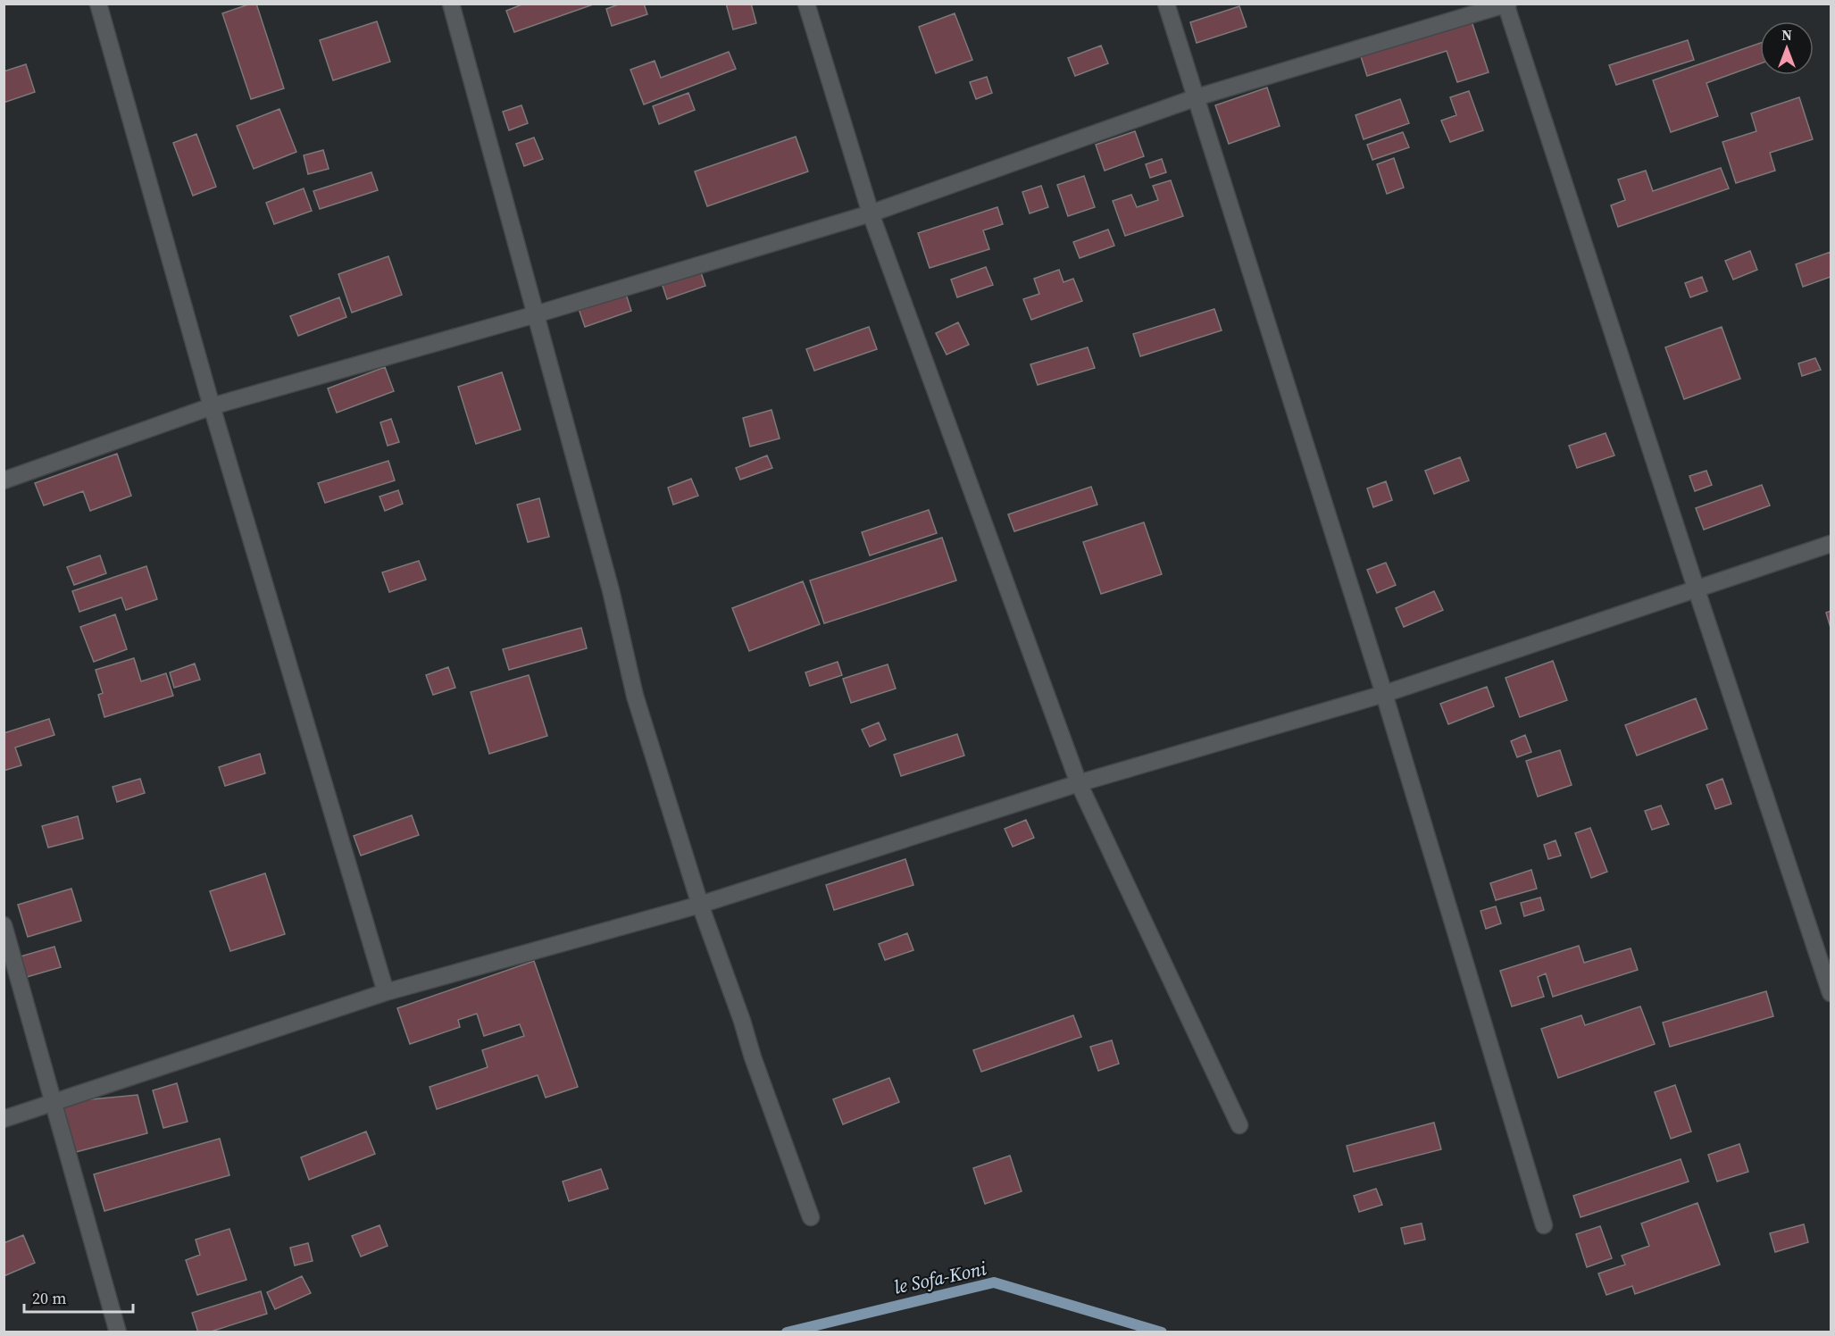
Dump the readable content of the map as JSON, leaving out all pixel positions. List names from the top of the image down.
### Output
{
  "water": ["le Sofa-Koni"],
  "scale_bar": "20 m",
  "north": "top"
}
